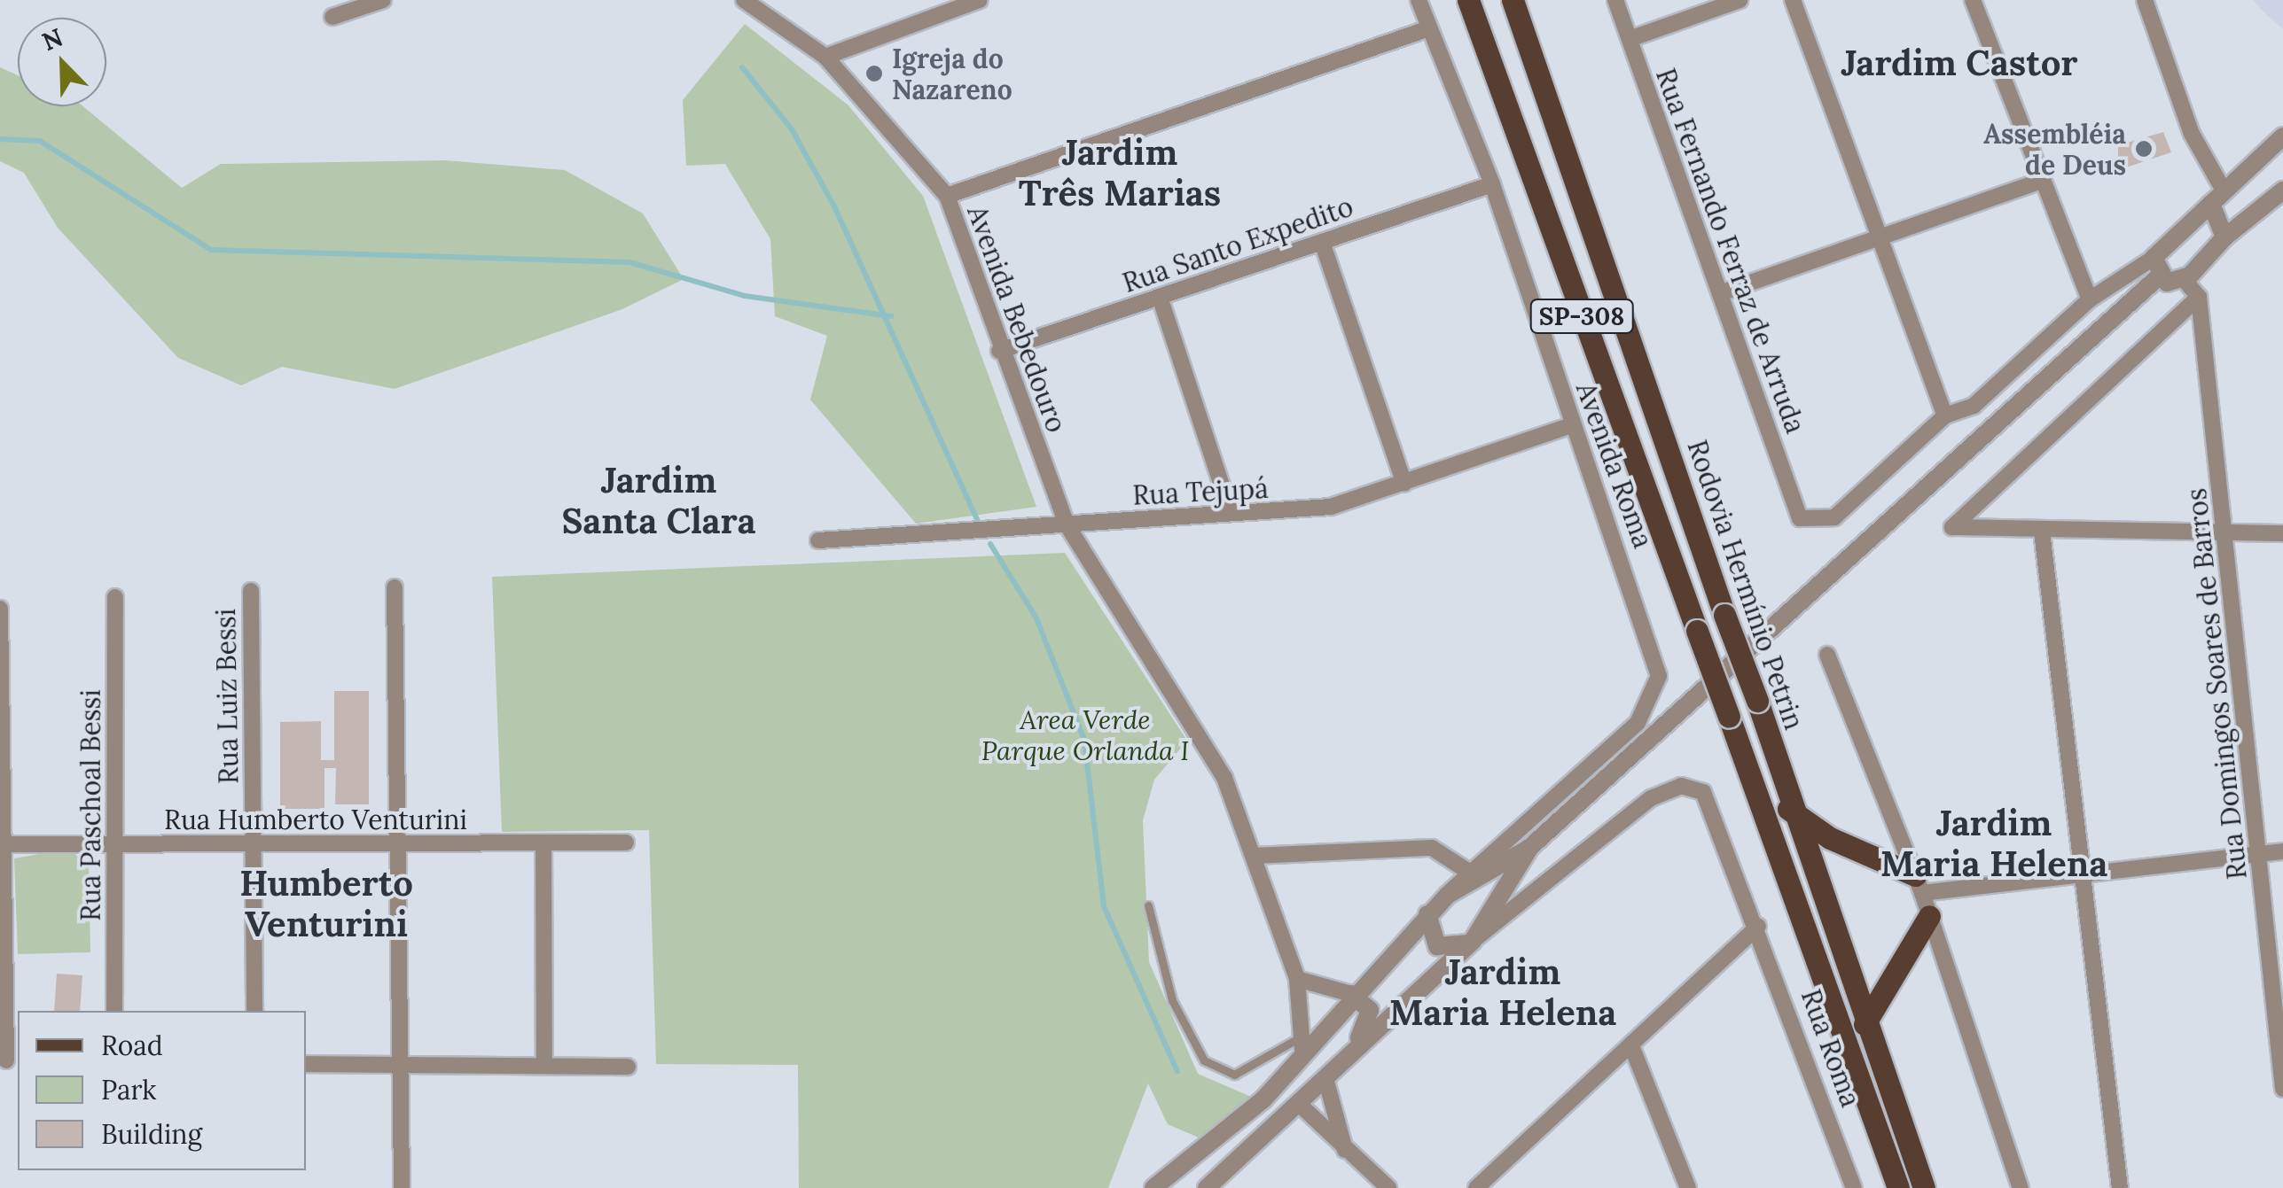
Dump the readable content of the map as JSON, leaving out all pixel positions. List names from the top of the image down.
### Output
{
  "streets": {
    "main road": ["SP-308", "Rodovia Hermínio Petrin"],
    "street": [
      "Rua Santo Expedito",
      "Rua Fernando Ferraz de Arruda",
      "Avenida Bebedouro",
      "Avenida Roma",
      "Rua Tejupá",
      "Rua Domingos Soares de Barros",
      "Rua Luiz Bessi",
      "Rua Paschoal Bessi",
      "Rua Humberto Venturini",
      "Rua Roma"
    ]
  },
  "crossings": [
    ["Rua Santo Expedito", "Avenida Bebedouro"],
    ["Rua Santo Expedito", "Avenida Roma"],
    ["Avenida Bebedouro", "Rua Tejupá"],
    ["Avenida Roma", "Rua Tejupá"],
    ["Rua Luiz Bessi", "Rua Humberto Venturini"],
    ["Rua Paschoal Bessi", "Rua Humberto Venturini"]
  ],
  "districts": [
    "Jardim Castor",
    "Jardim Três Marias",
    "Jardim Santa Clara",
    "Jardim Maria Helena",
    "Humberto Venturini",
    "Jardim Maria Helena"
  ],
  "parks": ["Area Verde Parque Orlanda I"],
  "places": ["Igreja do Nazareno", "Assembléia de Deus"],
  "legend": ["Road", "Park", "Building"],
  "north": "top left"
}
